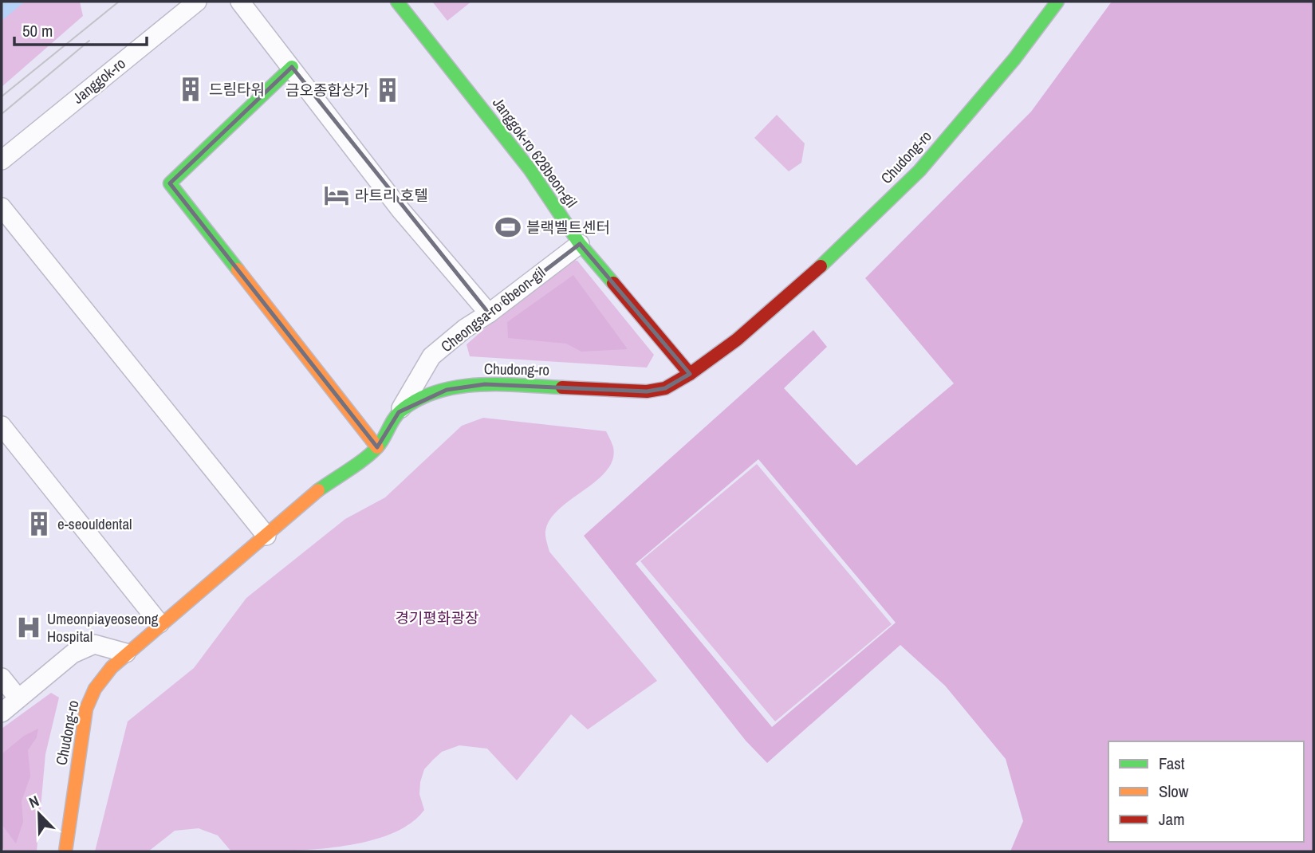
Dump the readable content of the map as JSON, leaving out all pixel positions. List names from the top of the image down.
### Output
{
  "streets": {
    "street": [
      "Janggok-ro",
      "Janggok-ro 628beon-gil",
      "Chudong-ro",
      "Cheongsa-ro 6beon-gil"
    ]
  },
  "crossings": [
    ["Janggok-ro 628beon-gil", "Chudong-ro"],
    ["Janggok-ro 628beon-gil", "Cheongsa-ro 6beon-gil"],
    ["Chudong-ro", "Cheongsa-ro 6beon-gil"]
  ],
  "parks": ["경기평화광장"],
  "places": {
    "building": ["드림타워", "금오종합상가", "e-seouldental"],
    "hotel": ["라트리 호텔"],
    "sports": ["블랙벨트센터"],
    "hospital": ["Umeonpiayeoseong Hospital"]
  },
  "legend": ["Fast", "Slow", "Jam"],
  "scale_bar": "50 m",
  "north": "top left"
}
